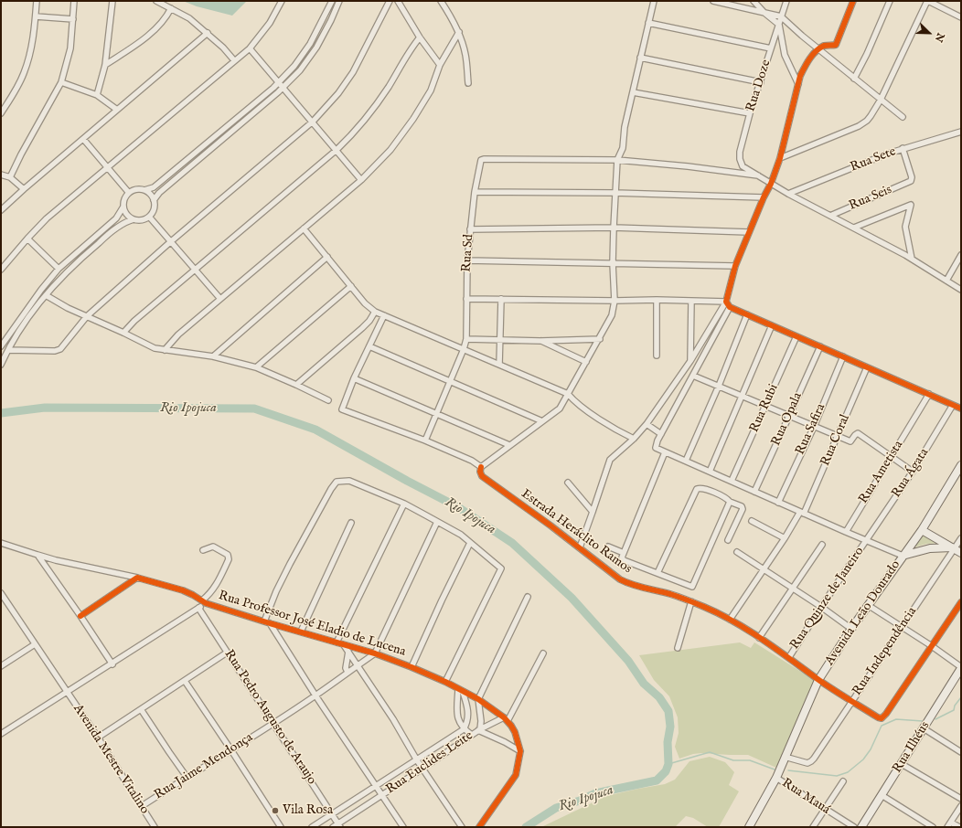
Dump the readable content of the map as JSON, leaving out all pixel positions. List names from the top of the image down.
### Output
{
  "streets": {
    "main road": ["Avenida Leão Dourado", "Rua Ilhéus"],
    "street": [
      "Rua Doze",
      "Rua Sete",
      "Rua Seis",
      "Rua Sd",
      "Rua Rubi",
      "Rua Opala",
      "Rua Safira",
      "Rua Coral",
      "Rua Ametista",
      "Rua Ágata",
      "Estrada Heráclito Ramos",
      "Rua Quinze de Janeiro",
      "Rua Professor José Eladio de Lucena",
      "Rua Independência",
      "Rua Pedro Augusto de Araujo",
      "Avenida Mestre Vitalino",
      "Rua Euclides Leite",
      "Rua Jaime Mendonça",
      "Rua Mauá"
    ]
  },
  "crossings": [
    ["Rua Sete", "Rua Seis"],
    ["Rua Coral", "Estrada Heráclito Ramos"],
    ["Rua Ágata", "Rua Quinze de Janeiro"],
    ["Estrada Heráclito Ramos", "Rua Quinze de Janeiro"],
    ["Estrada Heráclito Ramos", "Avenida Leão Dourado"],
    ["Estrada Heráclito Ramos", "Rua Independência"],
    ["Avenida Leão Dourado", "Rua Independência"],
    ["Avenida Leão Dourado", "Rua Mauá"],
    ["Rua Professor José Eladio de Lucena", "Rua Euclides Leite"],
    ["Rua Professor José Eladio de Lucena", "Rua Jaime Mendonça"],
    ["Rua Pedro Augusto de Araujo", "Rua Euclides Leite"],
    ["Rua Pedro Augusto de Araujo", "Rua Jaime Mendonça"],
    ["Avenida Mestre Vitalino", "Rua Jaime Mendonça"]
  ],
  "water": ["Rio Ipojuca"],
  "places": ["Vila Rosa"],
  "north": "bottom right"
}
